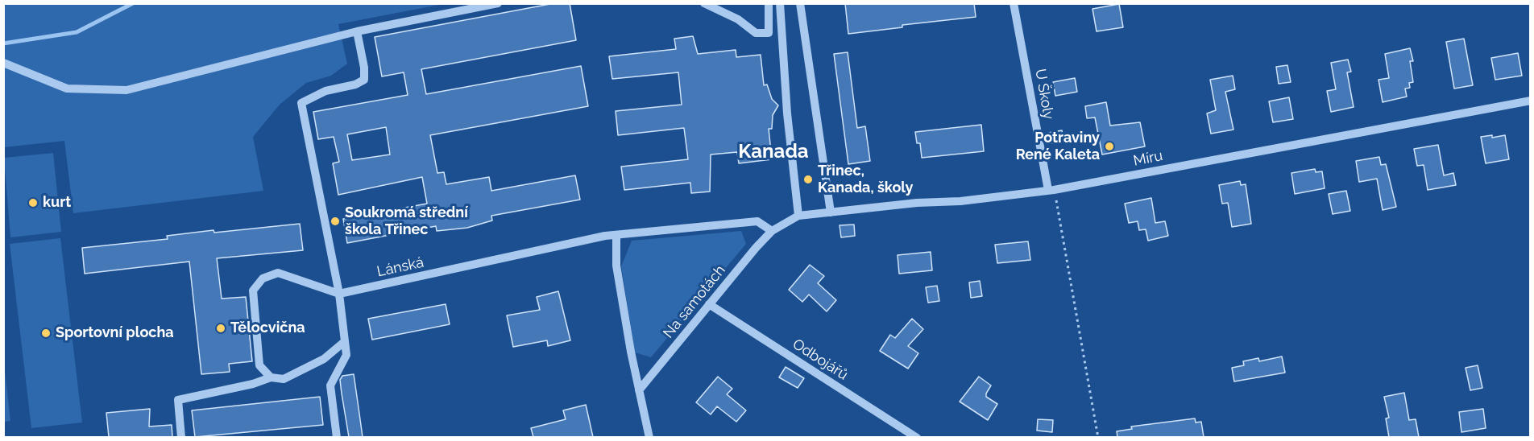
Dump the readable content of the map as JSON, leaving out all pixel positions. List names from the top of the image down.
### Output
{
  "streets": {
    "street": [
      "U Školy",
      "Míru",
      "Lánská",
      "Na samotách",
      "Odbojářů"
    ]
  },
  "crossings": [
    ["U Školy", "Míru"],
    ["Míru", "Lánská"],
    ["Míru", "Na samotách"],
    ["Lánská", "Na samotách"],
    ["Na samotách", "Odbojářů"]
  ],
  "districts": ["Kanada"],
  "places": [
    "Potraviny René Kaleta",
    "Třinec, Kanada, školy",
    "kurt",
    "Soukromá střední škola Třinec",
    "Tělocvična",
    "Sportovní plocha"
  ]
}
